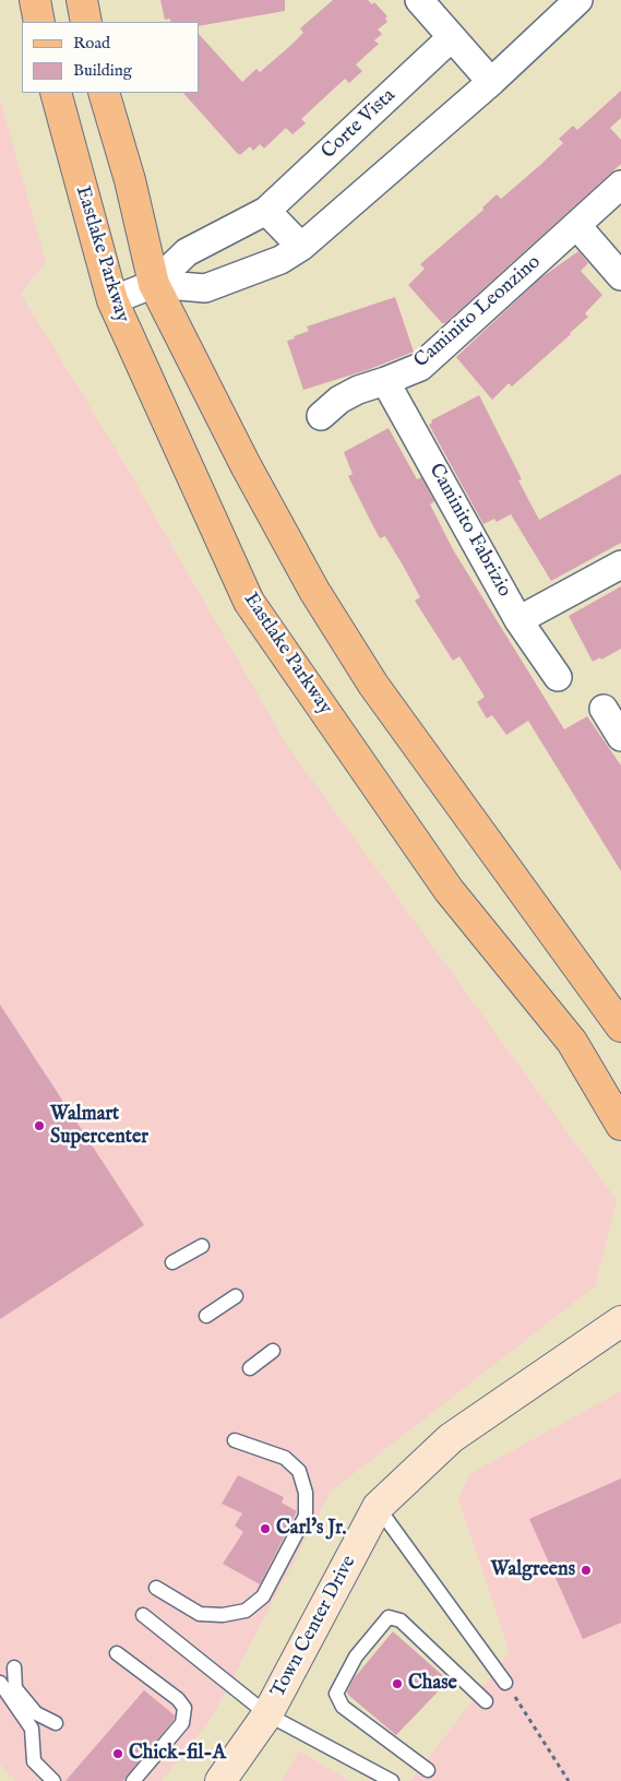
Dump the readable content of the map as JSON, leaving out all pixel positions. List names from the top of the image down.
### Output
{
  "streets": {
    "main road": ["Eastlake Parkway"],
    "street": [
      "Corte Vista",
      "Caminito Leonzino",
      "Caminito Fabrizio",
      "Town Center Drive"
    ]
  },
  "crossings": [
    ["Corte Vista", "Eastlake Parkway"],
    ["Caminito Leonzino", "Caminito Fabrizio"]
  ],
  "places": [
    "Walmart Supercenter",
    "Carl's Jr.",
    "Walgreens",
    "Chase",
    "Chick-fil-A"
  ],
  "legend": ["Road", "Building"]
}
